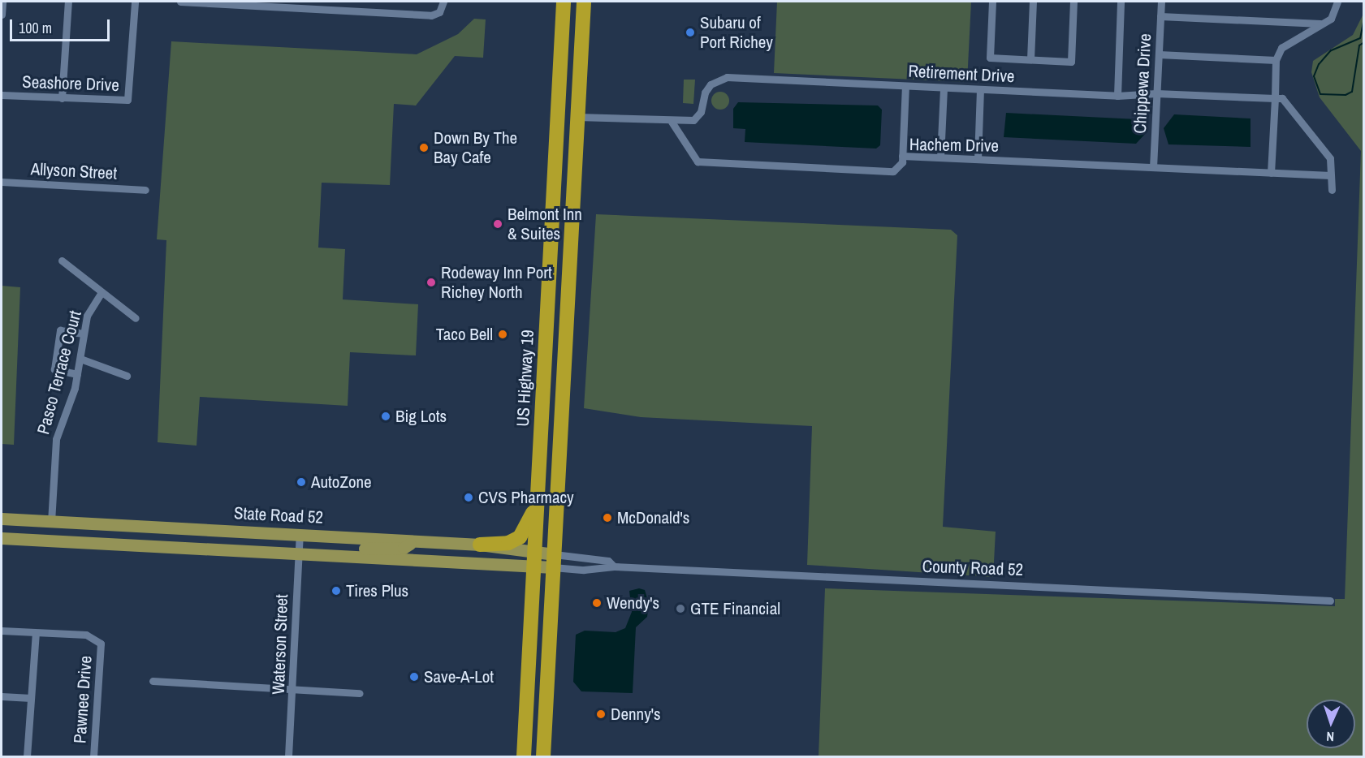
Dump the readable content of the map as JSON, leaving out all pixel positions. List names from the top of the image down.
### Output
{
  "streets": {
    "highway": ["US Highway 19"],
    "main road": ["State Road 52"],
    "street": [
      "Retirement Drive",
      "Seashore Drive",
      "Chippewa Drive",
      "Hachem Drive",
      "Allyson Street",
      "Pasco Terrace Court",
      "County Road 52",
      "Waterson Street",
      "Pawnee Drive"
    ]
  },
  "crossings": [
    ["Retirement Drive", "Chippewa Drive"],
    ["Retirement Drive", "Hachem Drive"],
    ["Chippewa Drive", "Hachem Drive"],
    ["Pasco Terrace Court", "State Road 52"],
    ["US Highway 19", "State Road 52"],
    ["State Road 52", "County Road 52"],
    ["State Road 52", "Waterson Street"]
  ],
  "places": [
    "Subaru of Port Richey",
    "Down By The Bay Cafe",
    "Belmont Inn & Suites",
    "Rodeway Inn Port Richey North",
    "Taco Bell",
    "Big Lots",
    "AutoZone",
    "CVS Pharmacy",
    "McDonald's",
    "Tires Plus",
    "Wendy's",
    "GTE Financial",
    "Save-A-Lot",
    "Denny's"
  ],
  "scale_bar": "100 m",
  "north": "bottom"
}
